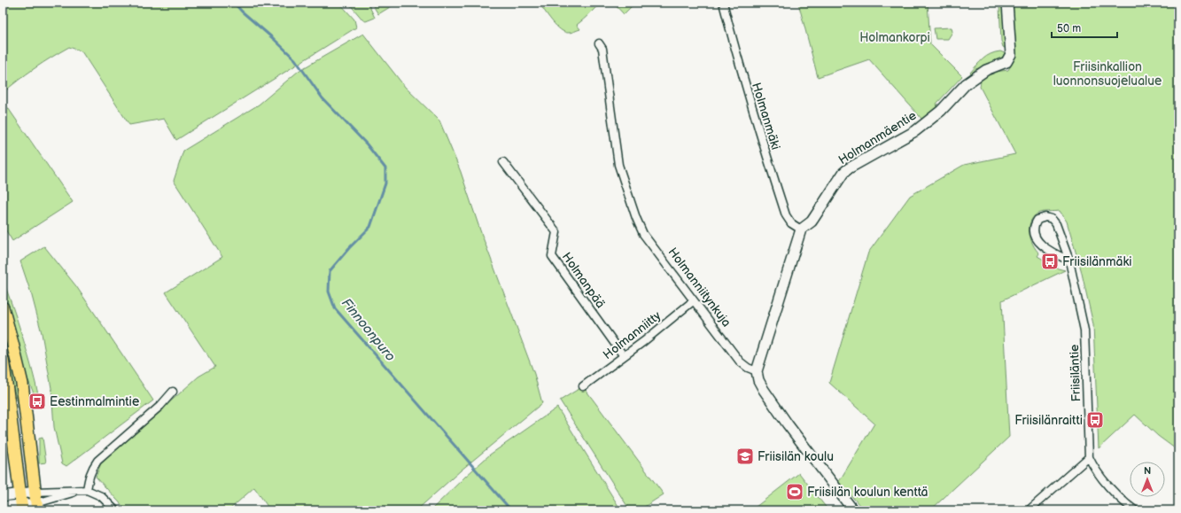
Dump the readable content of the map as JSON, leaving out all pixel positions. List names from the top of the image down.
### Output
{
  "streets": {
    "street": [
      "Holmanmäki",
      "Holmanmäentie",
      "Holmanpää",
      "Holmanniitynkuja",
      "Holmanniitty",
      "Friisiläntie"
    ]
  },
  "crossings": [
    ["Holmanmäki", "Holmanmäentie"],
    ["Holmanpää", "Holmanniitty"],
    ["Holmanniitynkuja", "Holmanniitty"]
  ],
  "water": ["Finnoonpuro"],
  "parks": ["Holmankorpi", "Friisinkallion luonnonsuojelualue"],
  "places": {
    "bus stop": ["Friisilänmäki", "Eestinmalmintie", "Friisilänraitti"],
    "school or university": ["Friisilän koulu"],
    "sports": ["Friisilän koulun kenttä"]
  },
  "scale_bar": "50 m",
  "north": "top"
}
